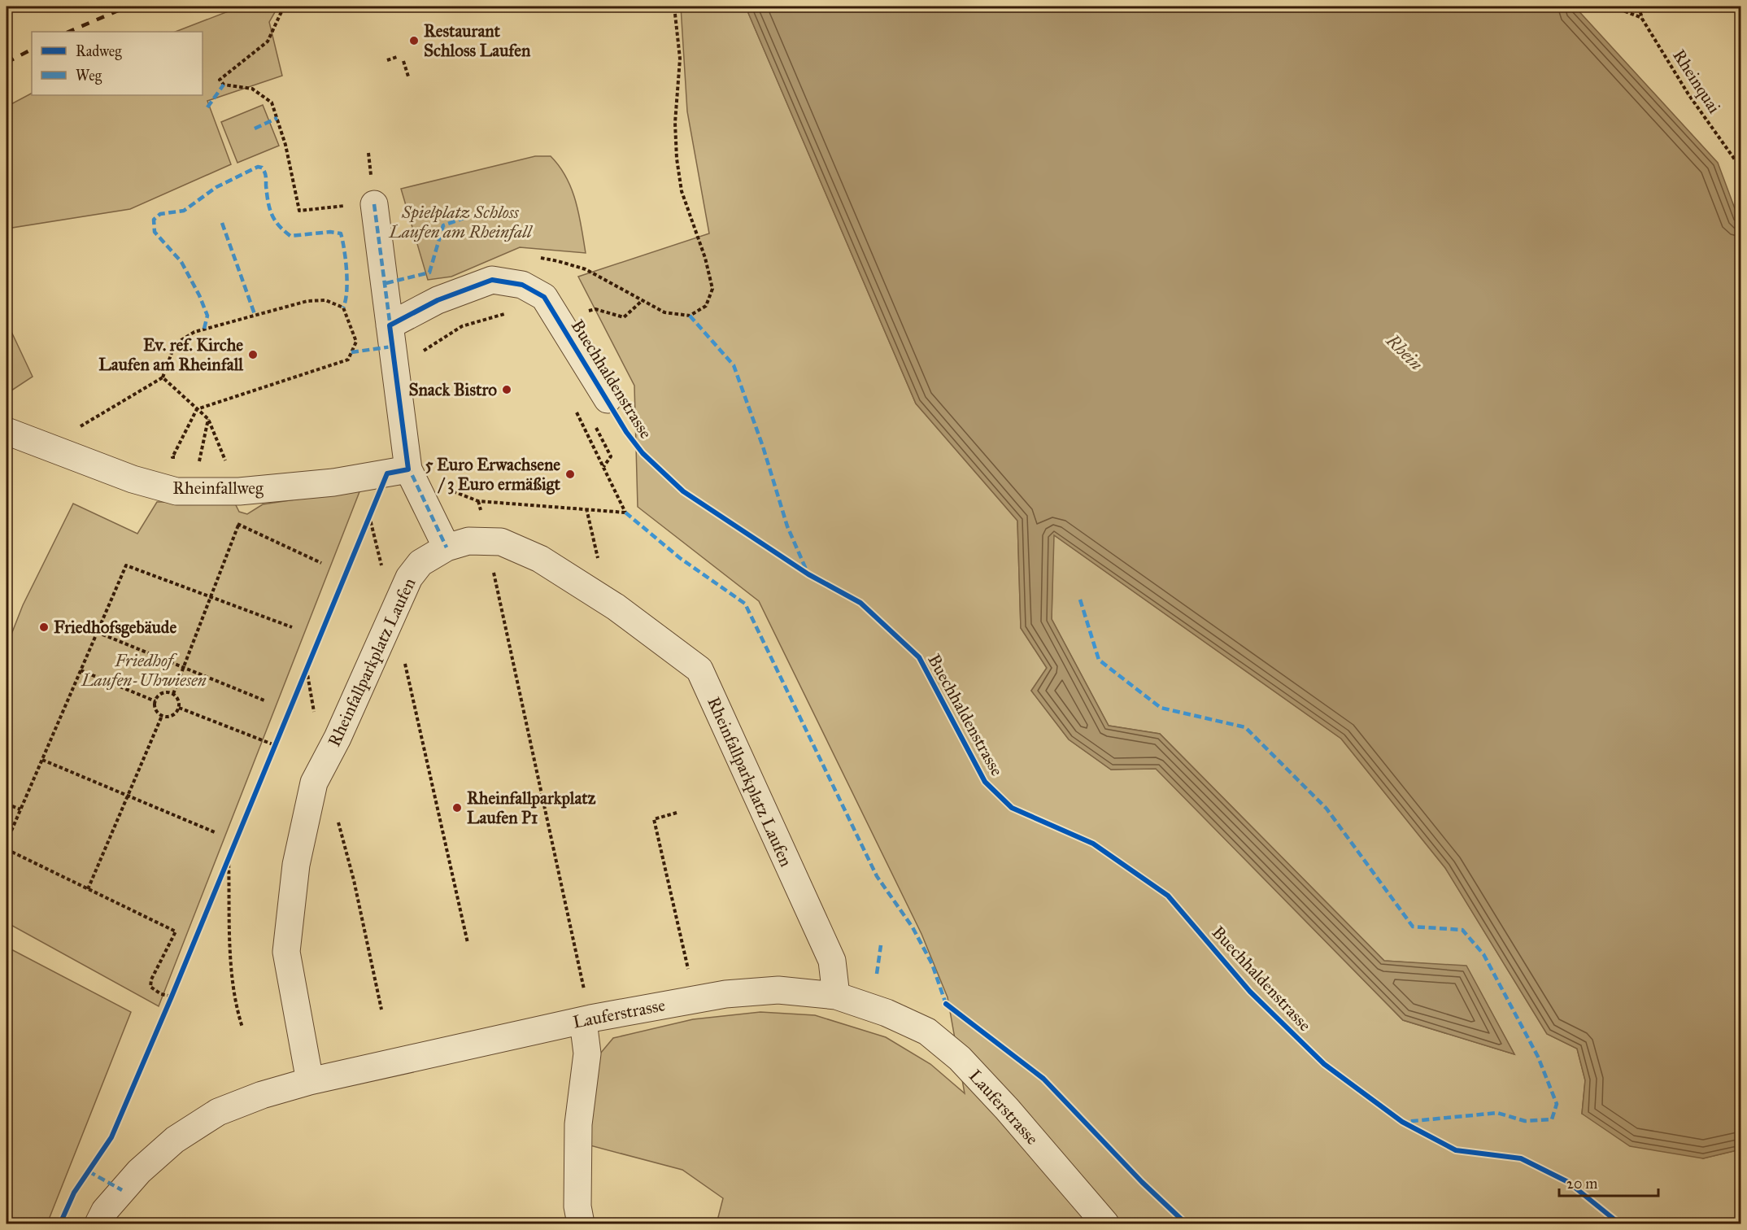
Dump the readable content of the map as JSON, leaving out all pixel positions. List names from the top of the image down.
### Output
{
  "streets": {
    "street": [
      "Buechhaldenstrasse",
      "Rheinfallweg",
      "Rheinfallparkplatz Laufen",
      "Lauferstrasse"
    ],
    "path": ["Rheinquai"]
  },
  "crossings": [
    ["Rheinfallparkplatz Laufen", "Lauferstrasse"]
  ],
  "water": ["Rhein"],
  "parks": ["Spielplatz Schloss Laufen am Rheinfall", "Friedhof Laufen-Uhwiesen"],
  "places": [
    "Restaurant Schloss Laufen",
    "Ev. ref. Kirche Laufen am Rheinfall",
    "Snack Bistro",
    "5 Euro Erwachsene / 3 Euro ermäßigt",
    "Friedhofsgebäude",
    "Rheinfallparkplatz Laufen P1"
  ],
  "legend": ["Radweg", "Weg"],
  "scale_bar": "20 m"
}
